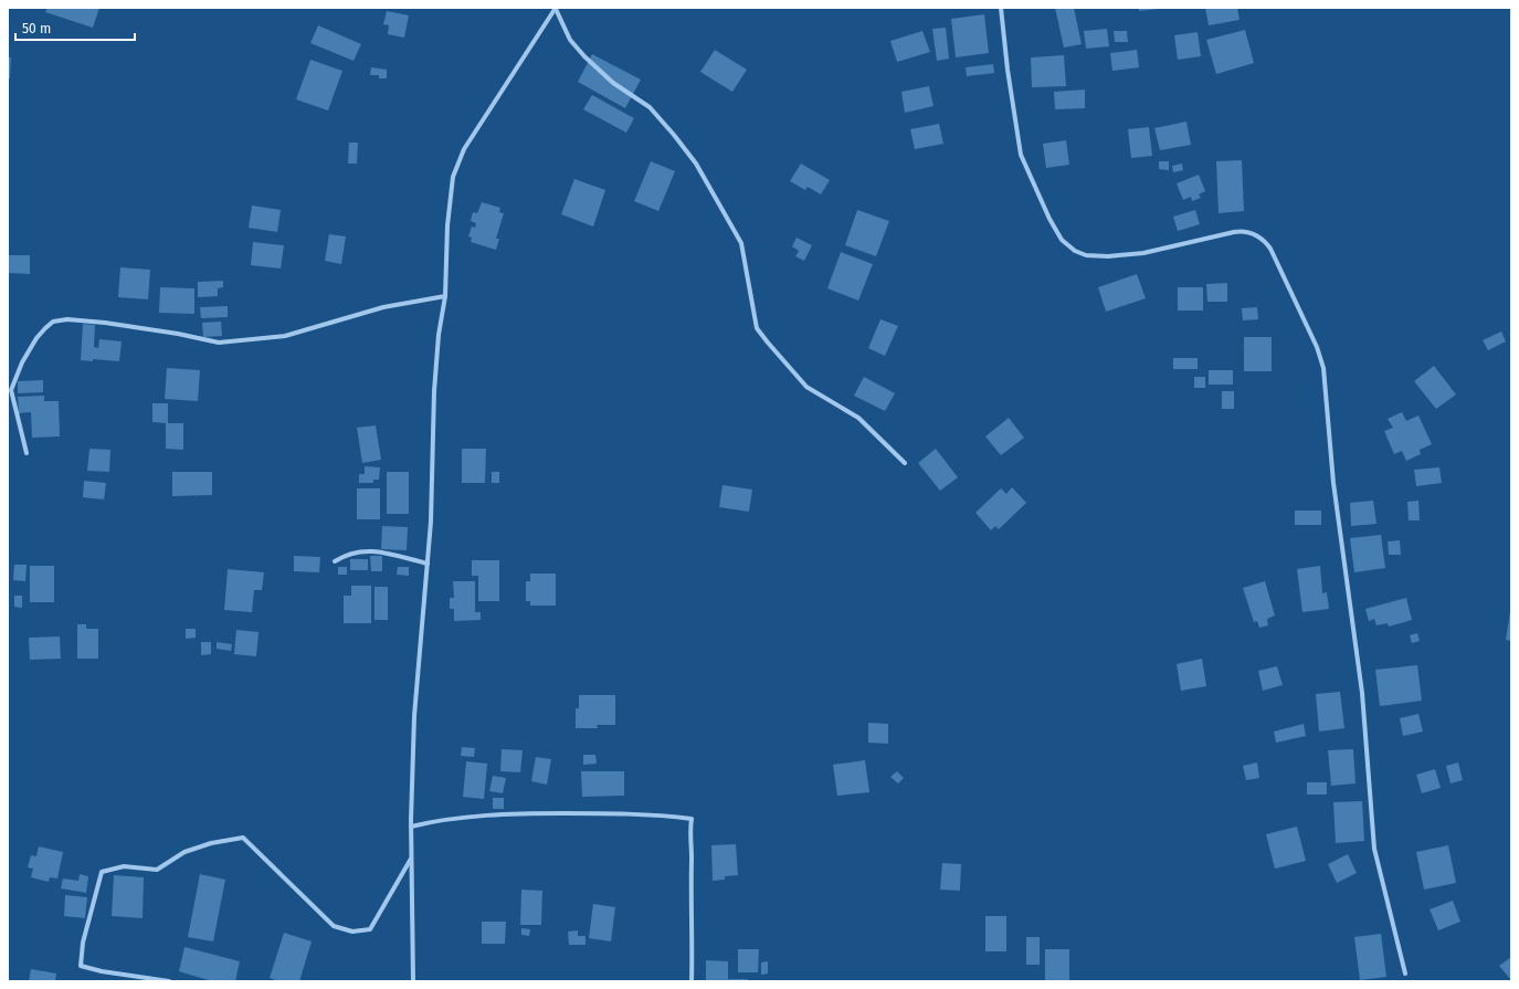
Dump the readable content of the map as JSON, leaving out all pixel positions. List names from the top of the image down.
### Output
{
  "scale_bar": "50 m"
}
